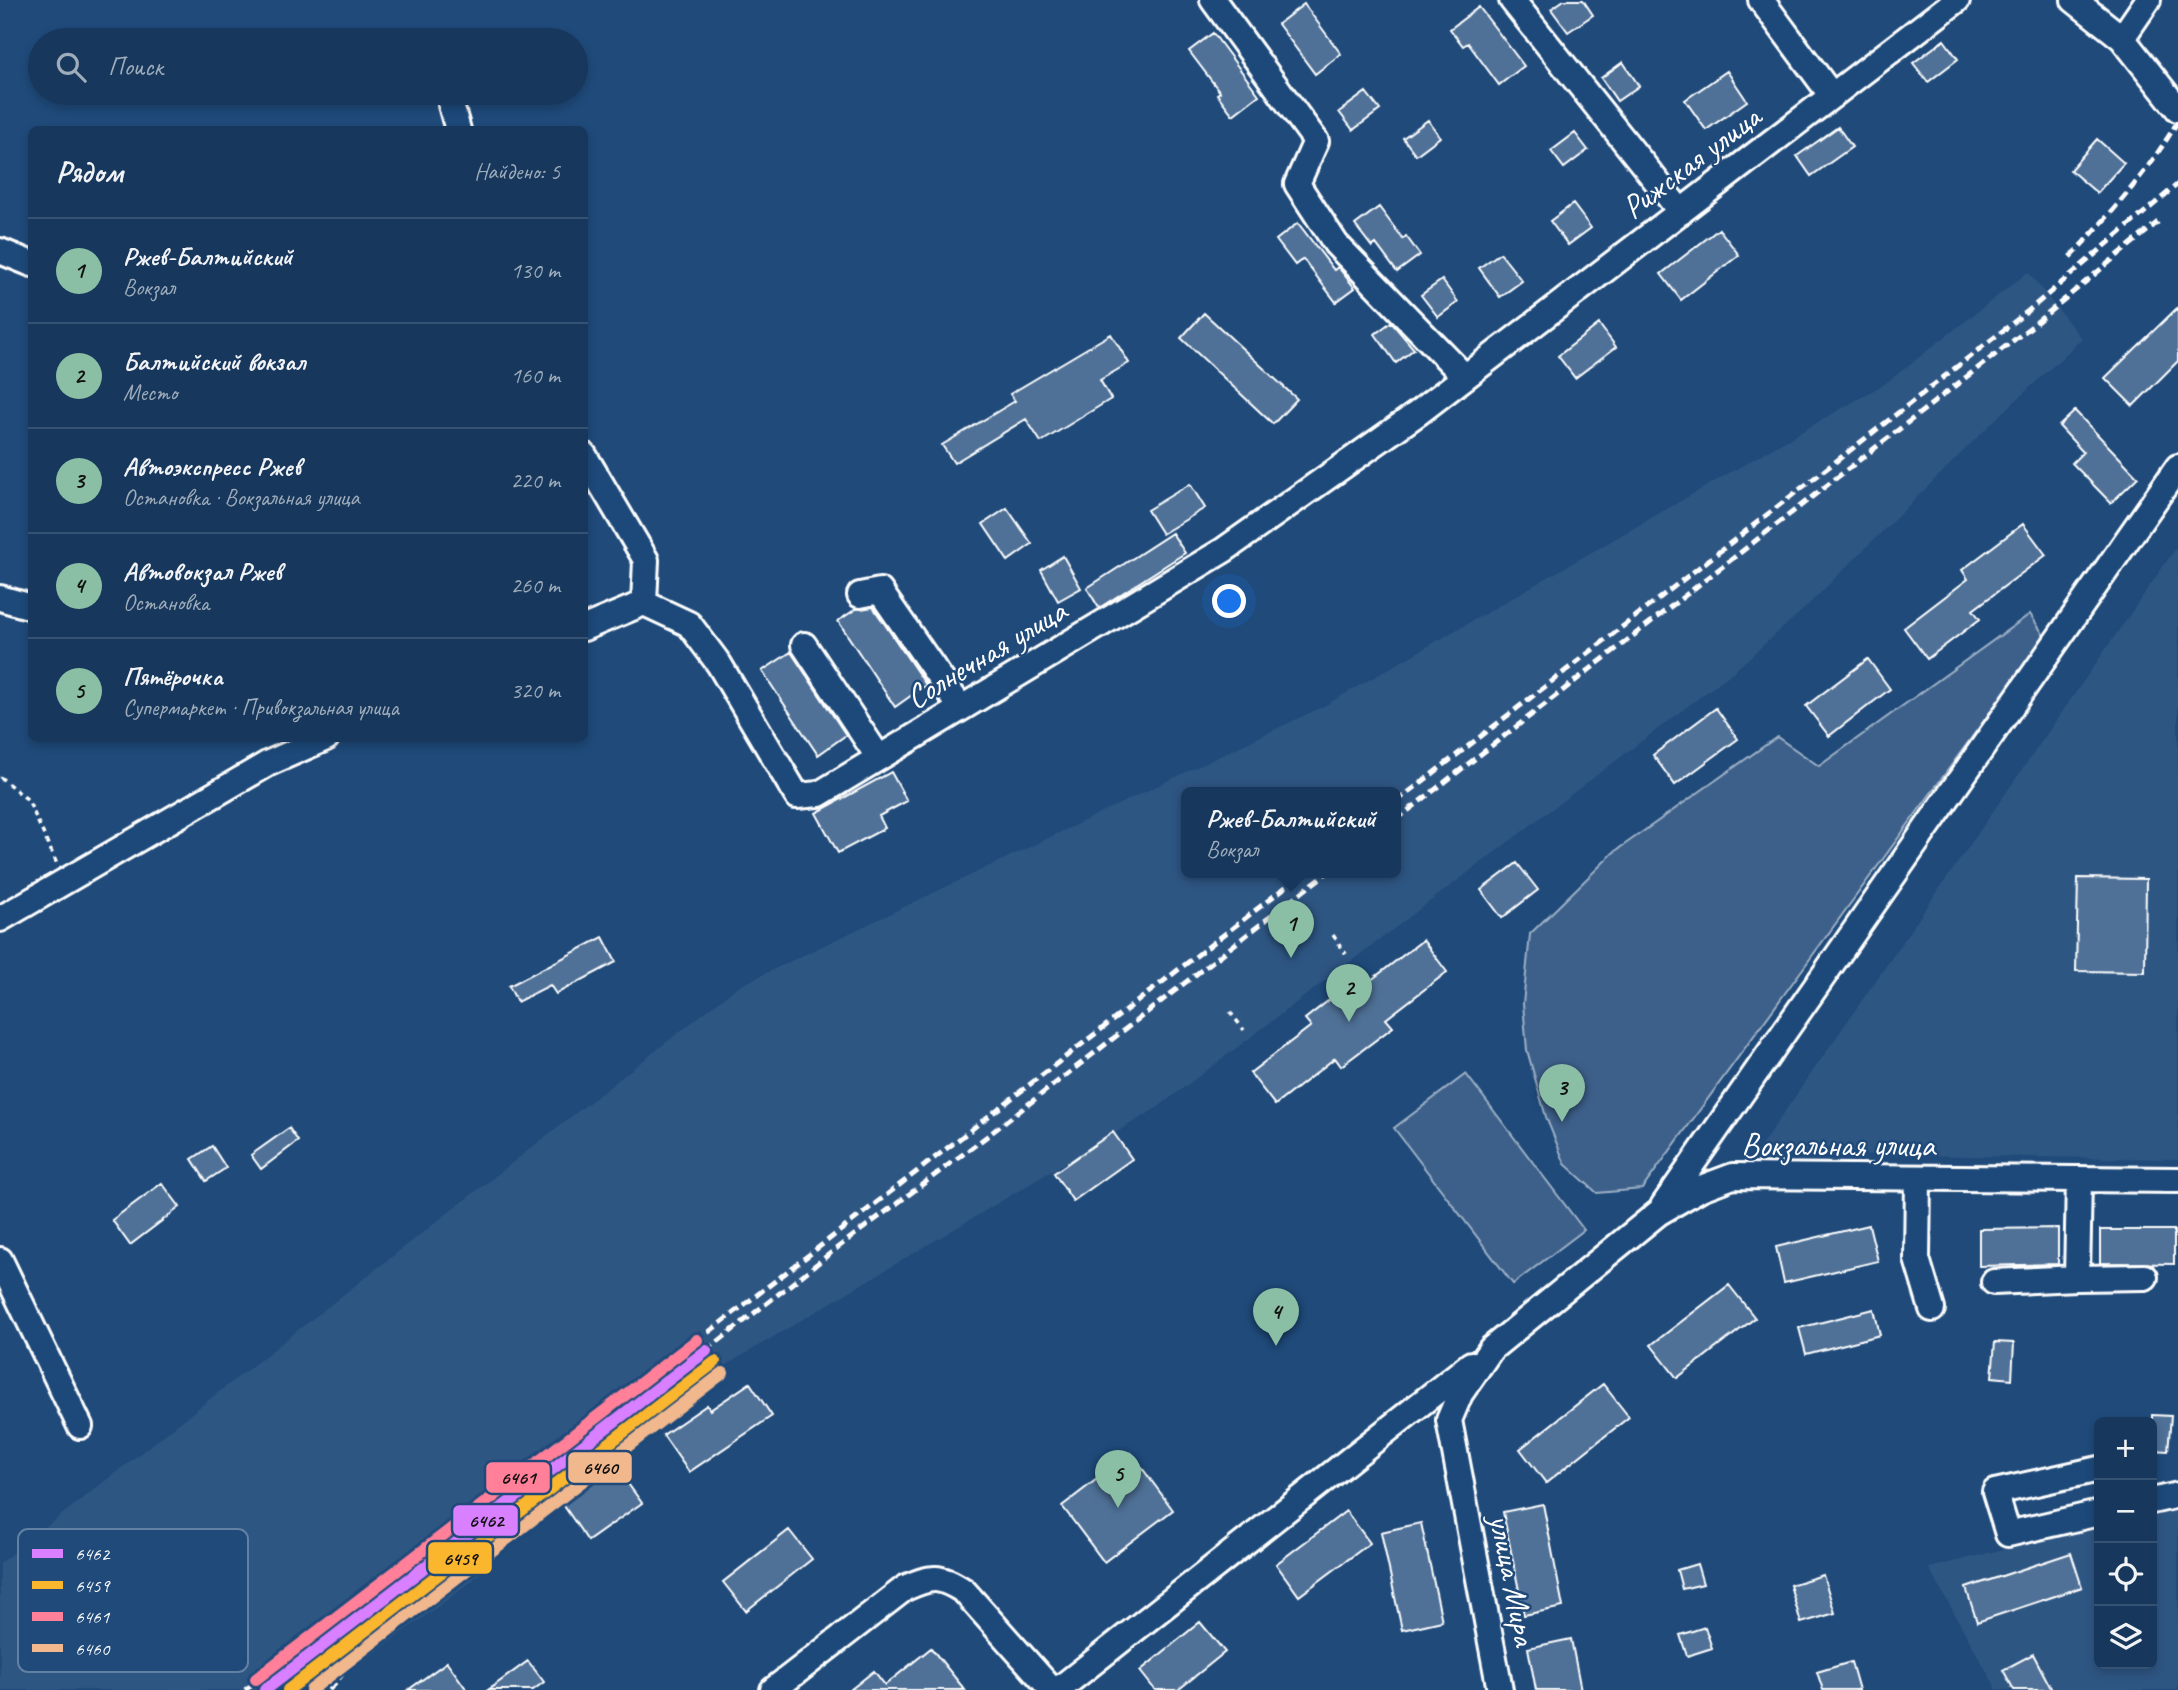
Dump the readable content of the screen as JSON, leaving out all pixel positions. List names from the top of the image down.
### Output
{
  "streets": {
    "street": [
      "Рижская улица",
      "Солнечная улица",
      "Вокзальная улица",
      "улица Мира"
    ]
  },
  "crossings": [
    ["Рижская улица", "Солнечная улица"],
    ["Вокзальная улица", "улица Мира"]
  ],
  "lines": [
    "transit line 6461",
    "transit line 6462",
    "transit line 6459",
    "transit line 6460"
  ],
  "legend": [
    "6462",
    "6459",
    "6461",
    "6460"
  ],
  "page": {
    "search": "Поиск",
    "heading": ["Рядом", "Найдено: 5"],
    "list": [
      {
        "mark": "1",
        "name": "Ржев-Балтийский",
        "note": "Вокзал",
        "value": "130 m"
      },
      {
        "mark": "2",
        "name": "Балтийский вокзал",
        "note": "Место",
        "value": "160 m"
      },
      {
        "mark": "3",
        "name": "Автоэкспресс Ржев",
        "note": "Остановка · Вокзальная улица",
        "value": "220 m"
      },
      {
        "mark": "4",
        "name": "Автовокзал Ржев",
        "note": "Остановка",
        "value": "260 m"
      },
      {
        "mark": "5",
        "name": "Пятёрочка",
        "note": "Супермаркет · Привокзальная улица",
        "value": "320 m"
      }
    ],
    "popup": ["Ржев-Балтийский", "Вокзал"],
    "pins": [
      "1",
      "2",
      "3",
      "4",
      "5"
    ],
    "map_buttons": ["+", "−"]
  }
}
